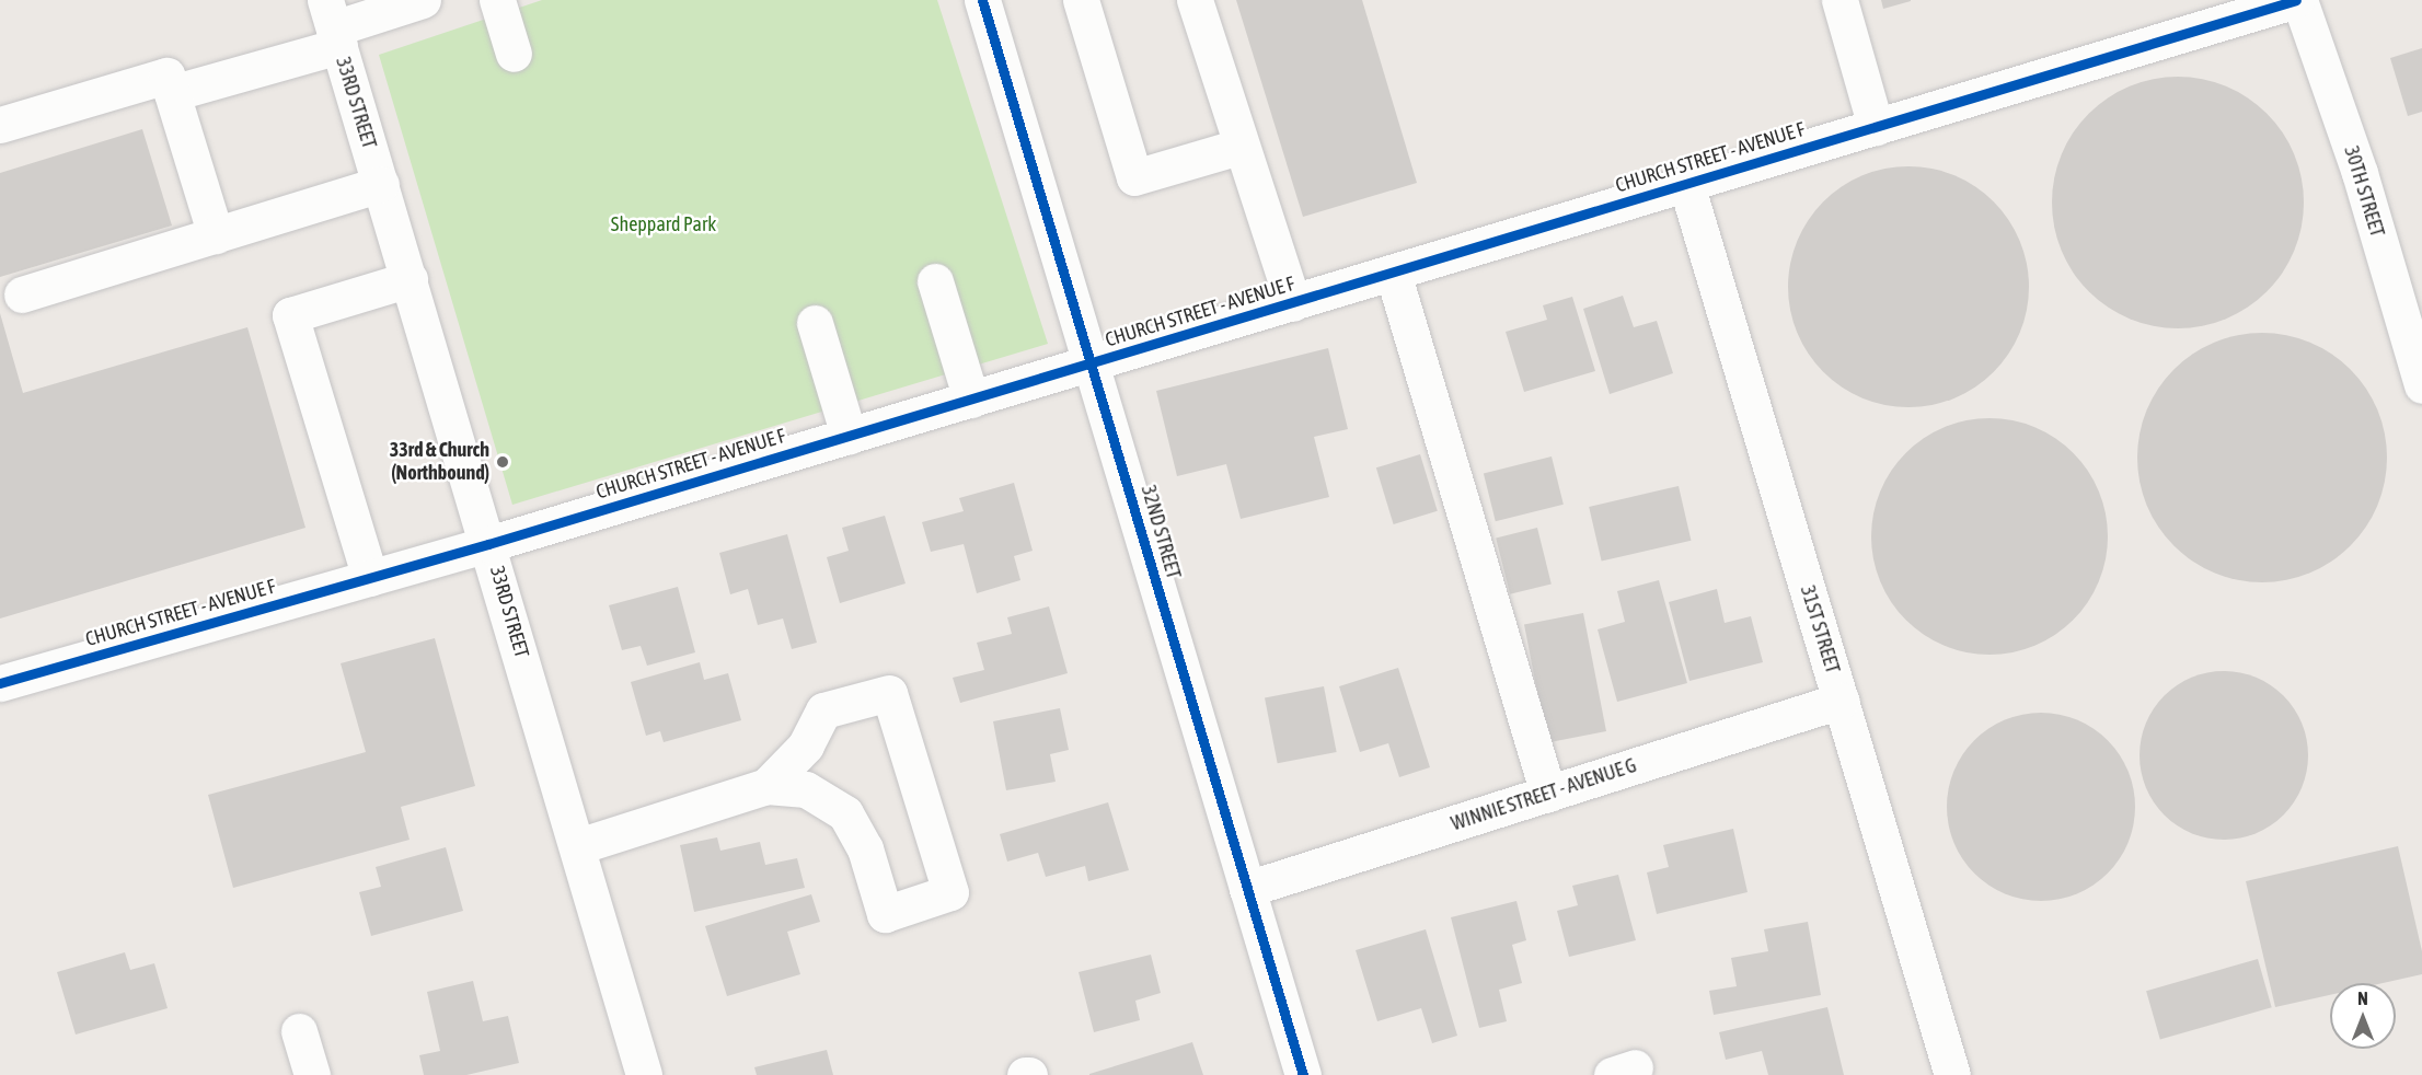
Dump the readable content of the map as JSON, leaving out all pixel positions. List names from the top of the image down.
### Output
{
  "streets": {
    "street": [
      "33RD STREET",
      "CHURCH STREET - AVENUE F",
      "30TH STREET",
      "32ND STREET",
      "31ST STREET",
      "WINNIE STREET - AVENUE G"
    ]
  },
  "crossings": [
    ["33RD STREET", "CHURCH STREET - AVENUE F"],
    ["CHURCH STREET - AVENUE F", "30TH STREET"],
    ["CHURCH STREET - AVENUE F", "32ND STREET"],
    ["CHURCH STREET - AVENUE F", "31ST STREET"],
    ["32ND STREET", "WINNIE STREET - AVENUE G"],
    ["31ST STREET", "WINNIE STREET - AVENUE G"]
  ],
  "parks": ["Sheppard Park"],
  "places": ["33rd & Church (Northbound)"],
  "north": "top"
}
